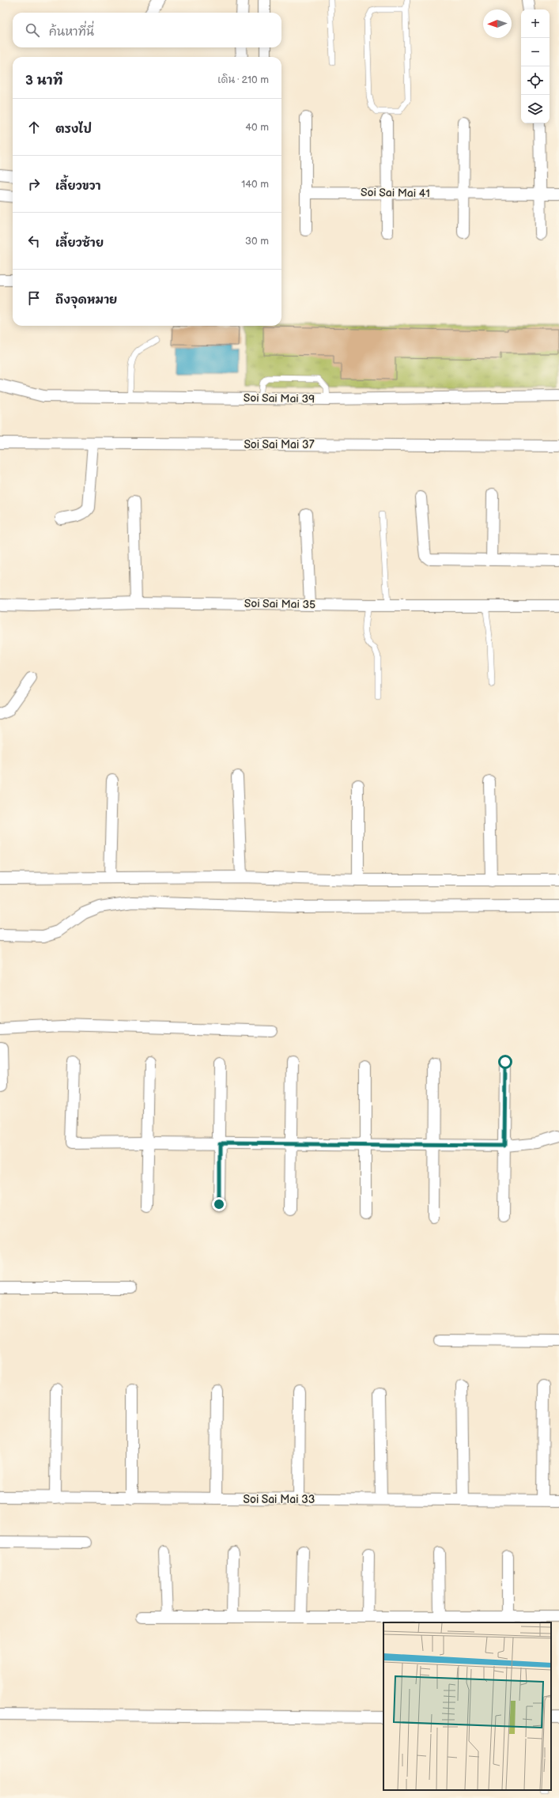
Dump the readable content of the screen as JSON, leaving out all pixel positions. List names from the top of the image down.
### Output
{
  "streets": {
    "street": [
      "Soi Sai Mai 41",
      "Soi Sai Mai 39",
      "Soi Sai Mai 37",
      "Soi Sai Mai 35",
      "Soi Sai Mai 33"
    ]
  },
  "north": "left",
  "page": {
    "map_buttons": ["+", "−"],
    "search": "ค้นหาที่นี่",
    "heading": ["3 นาที", "เดิน · 210 m"],
    "list": [
      ["ตรงไป", "40 m"],
      ["เลี้ยวขวา", "140 m"],
      ["เลี้ยวซ้าย", "30 m"],
      "ถึงจุดหมาย"
    ]
  }
}
